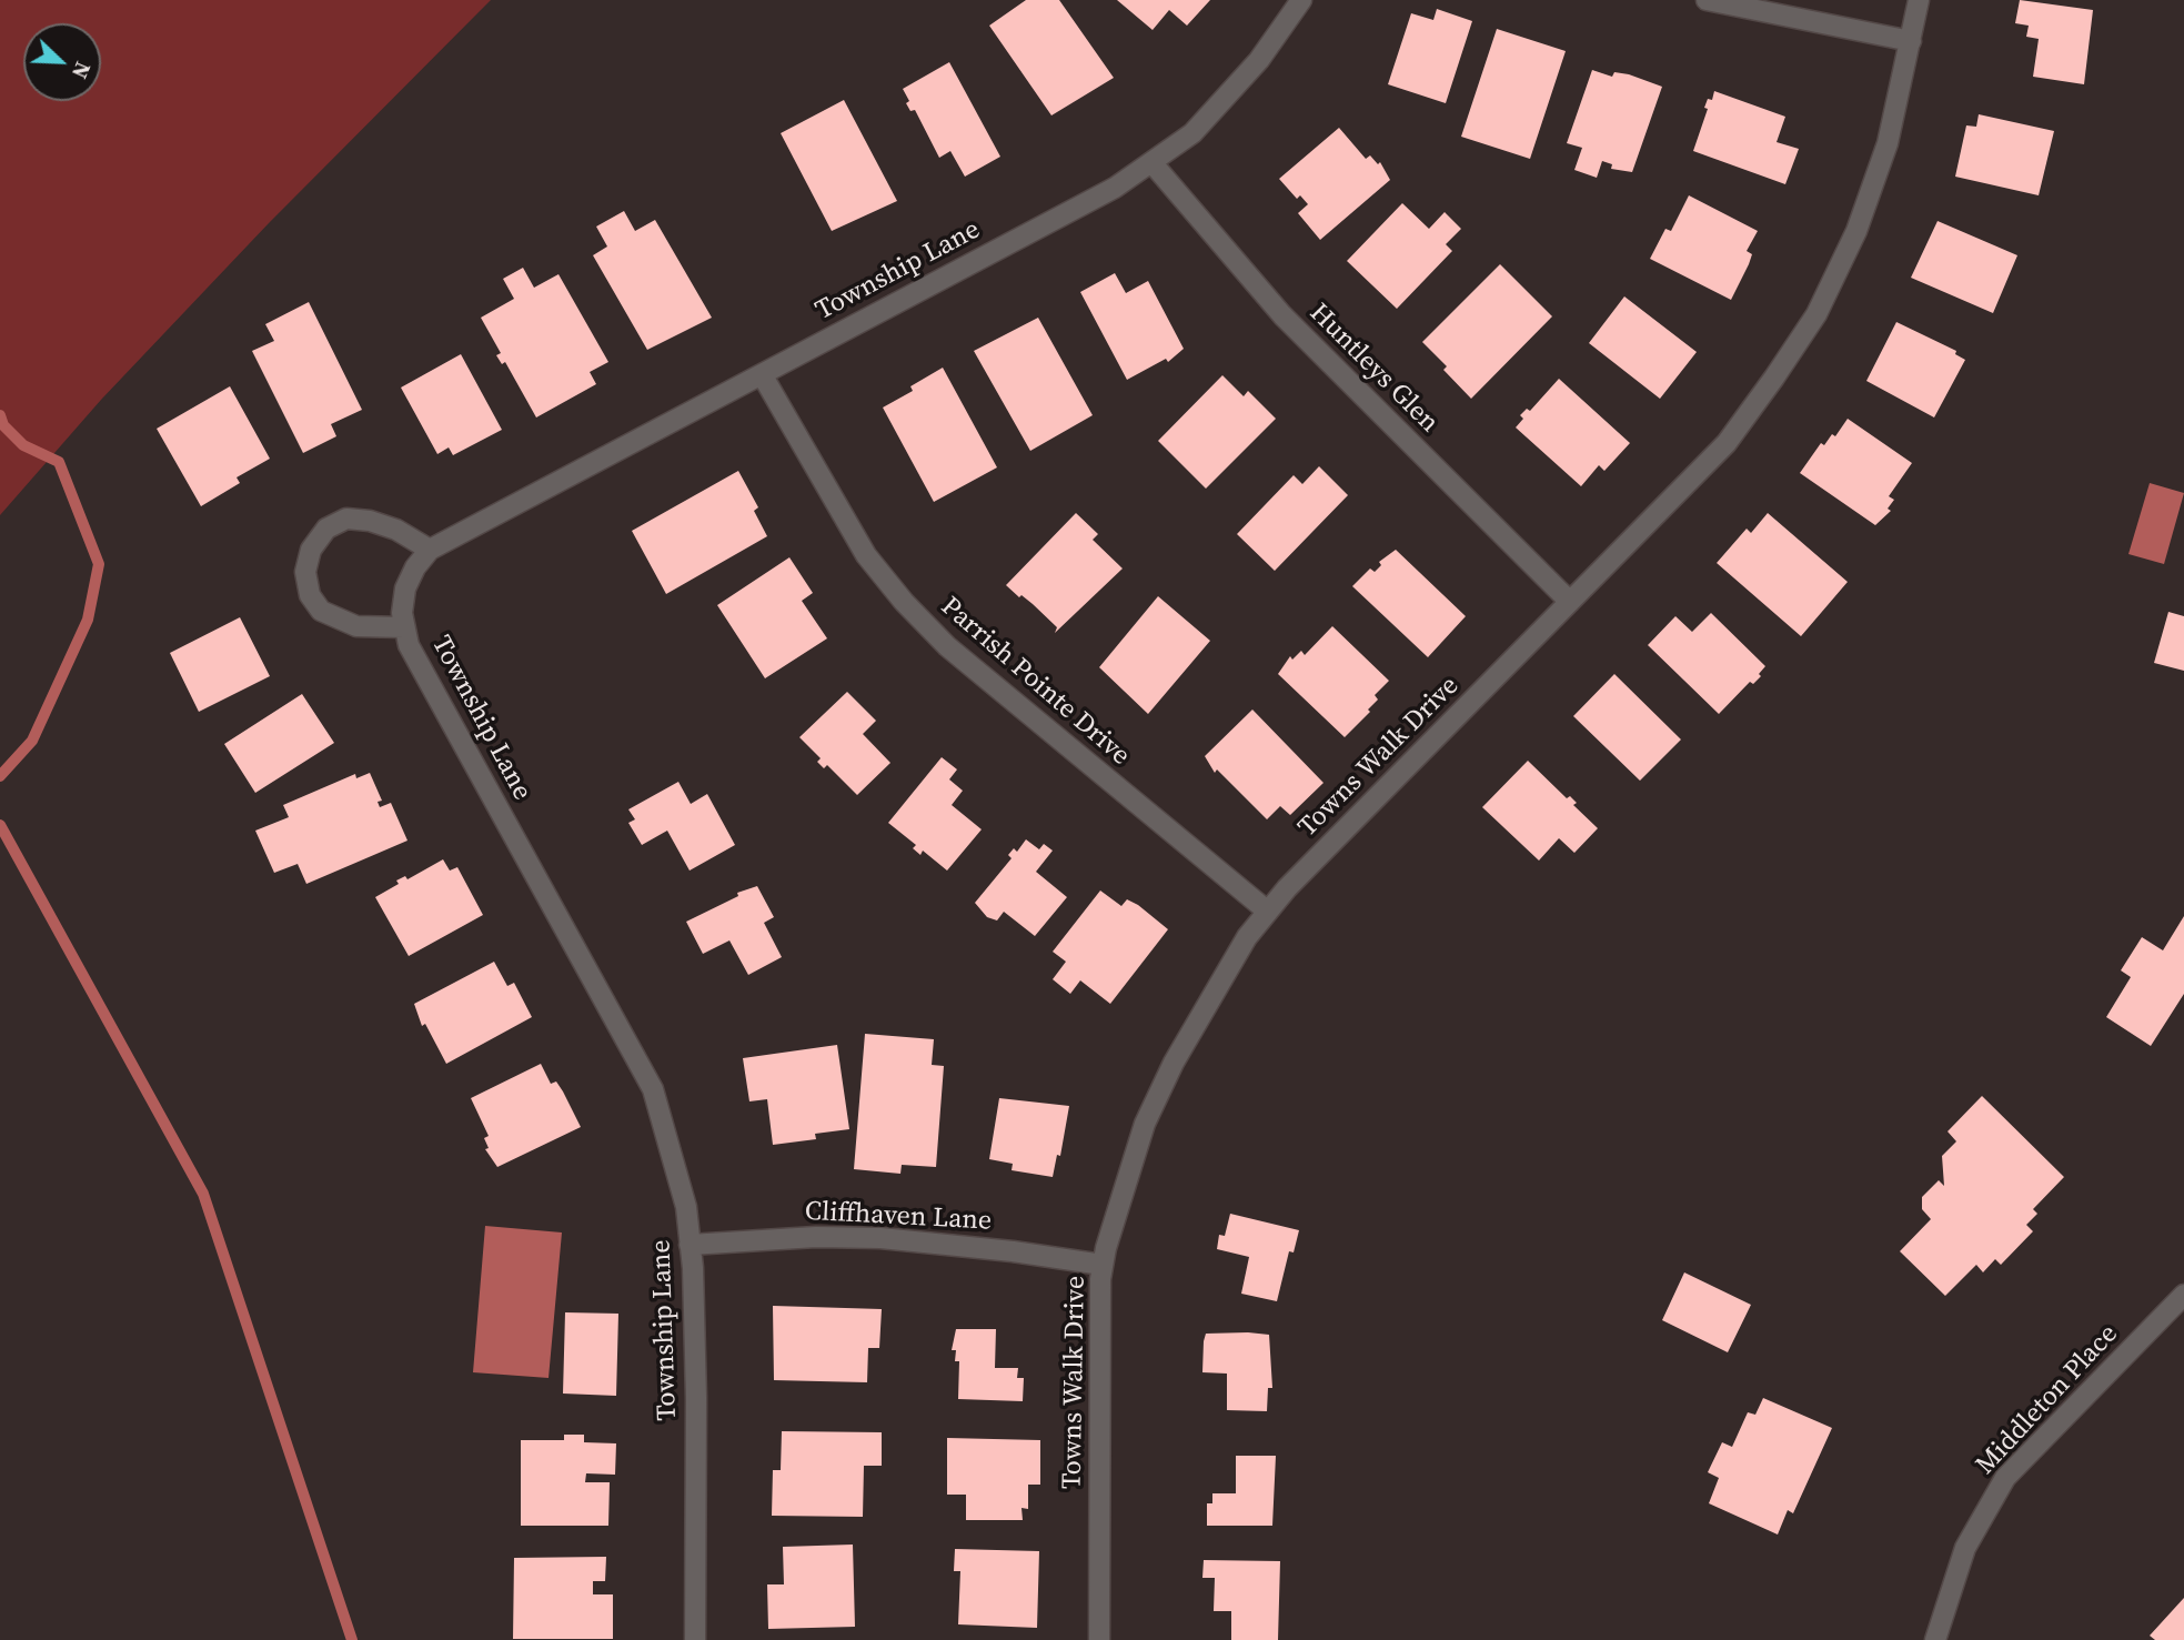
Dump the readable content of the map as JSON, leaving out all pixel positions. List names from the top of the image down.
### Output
{
  "streets": {
    "street": [
      "Township Lane",
      "Huntleys Glen",
      "Parrish Pointe Drive",
      "Towns Walk Drive",
      "Cliffhaven Lane",
      "Middleton Place"
    ]
  },
  "crossings": [
    ["Township Lane", "Huntleys Glen"],
    ["Township Lane", "Parrish Pointe Drive"],
    ["Township Lane", "Cliffhaven Lane"],
    ["Huntleys Glen", "Towns Walk Drive"],
    ["Parrish Pointe Drive", "Towns Walk Drive"],
    ["Towns Walk Drive", "Cliffhaven Lane"]
  ],
  "north": "bottom right"
}
